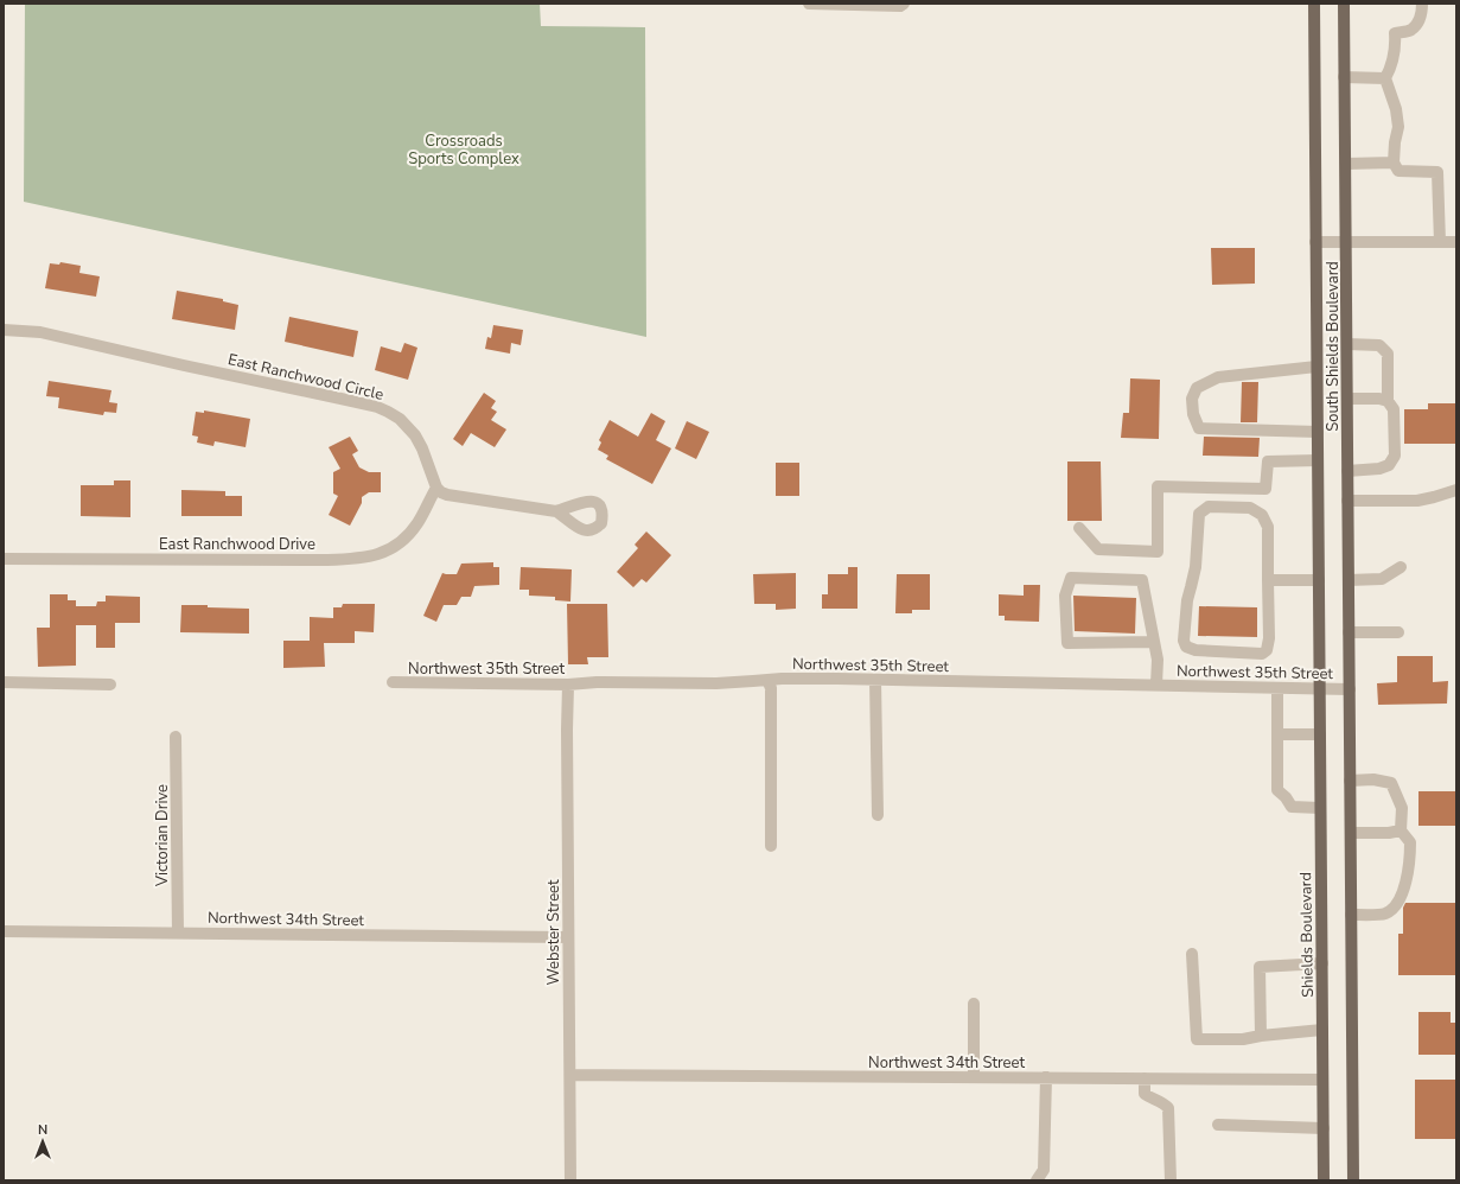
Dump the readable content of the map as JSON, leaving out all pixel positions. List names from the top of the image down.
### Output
{
  "streets": {
    "main road": ["South Shields Boulevard", "Shields Boulevard"],
    "street": [
      "East Ranchwood Circle",
      "East Ranchwood Drive",
      "Northwest 35th Street",
      "Victorian Drive",
      "Northwest 34th Street",
      "Webster Street"
    ]
  },
  "crossings": [
    ["South Shields Boulevard", "Northwest 35th Street"],
    ["South Shields Boulevard", "Shields Boulevard"],
    ["East Ranchwood Circle", "East Ranchwood Drive"],
    ["Northwest 35th Street", "Webster Street"],
    ["Northwest 35th Street", "Shields Boulevard"],
    ["Victorian Drive", "Northwest 34th Street"],
    ["Northwest 34th Street", "Webster Street"],
    ["Northwest 34th Street", "Shields Boulevard"]
  ],
  "parks": ["Crossroads Sports Complex"],
  "north": "top"
}
